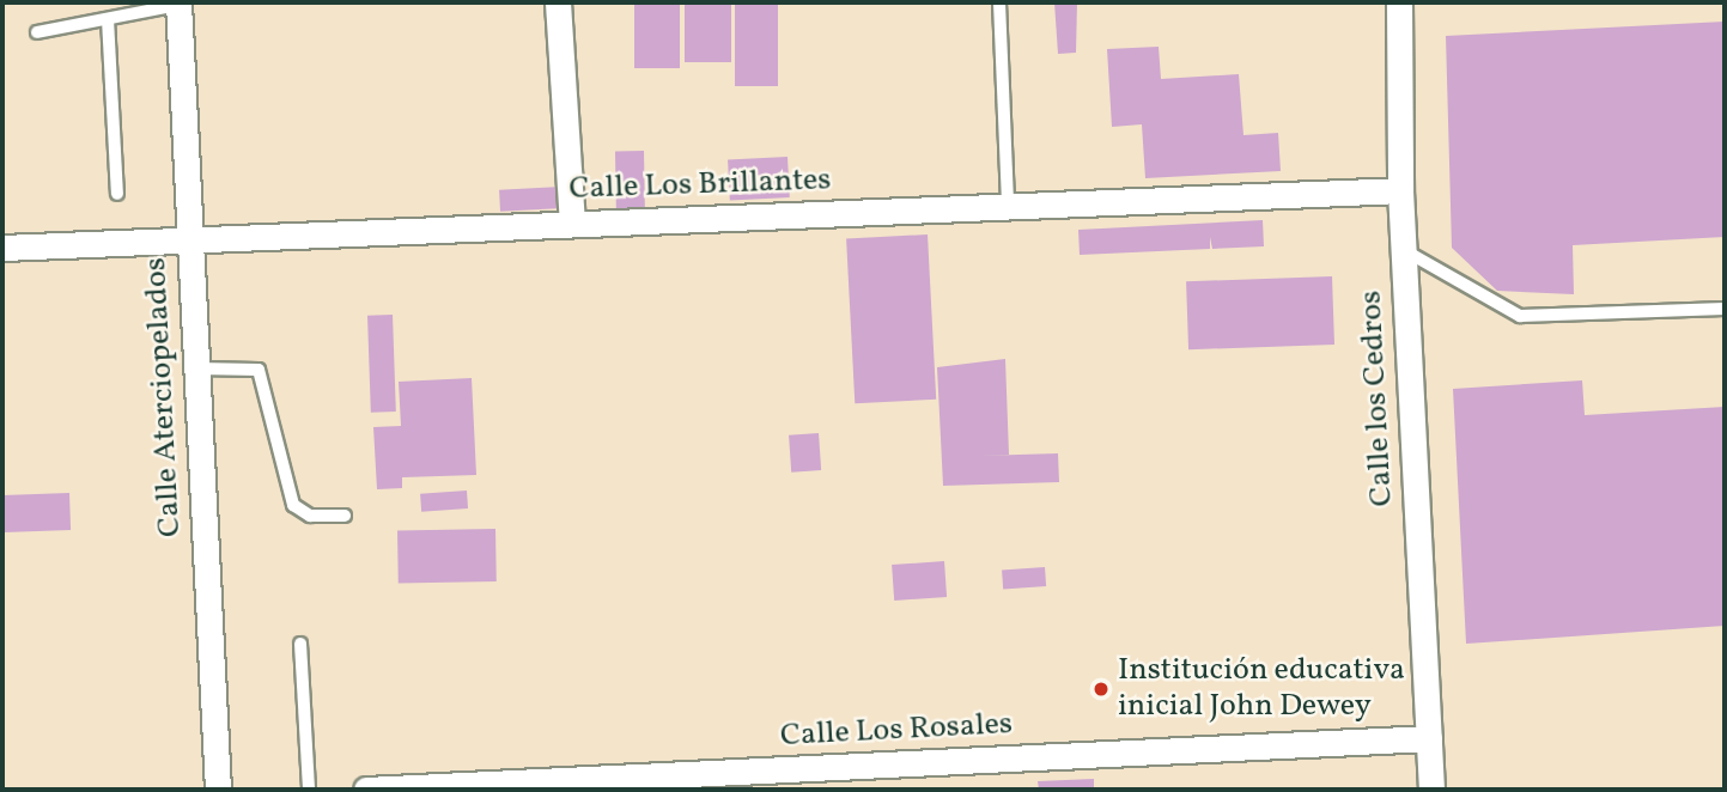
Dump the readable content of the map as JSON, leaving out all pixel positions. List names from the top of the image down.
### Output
{
  "streets": {
    "street": [
      "Calle Los Brillantes",
      "Calle Aterciopelados",
      "Calle los Cedros",
      "Calle Los Rosales"
    ]
  },
  "crossings": [
    ["Calle Los Brillantes", "Calle Aterciopelados"],
    ["Calle Los Brillantes", "Calle los Cedros"],
    ["Calle los Cedros", "Calle Los Rosales"]
  ],
  "places": ["Institución educativa inicial John Dewey"]
}
